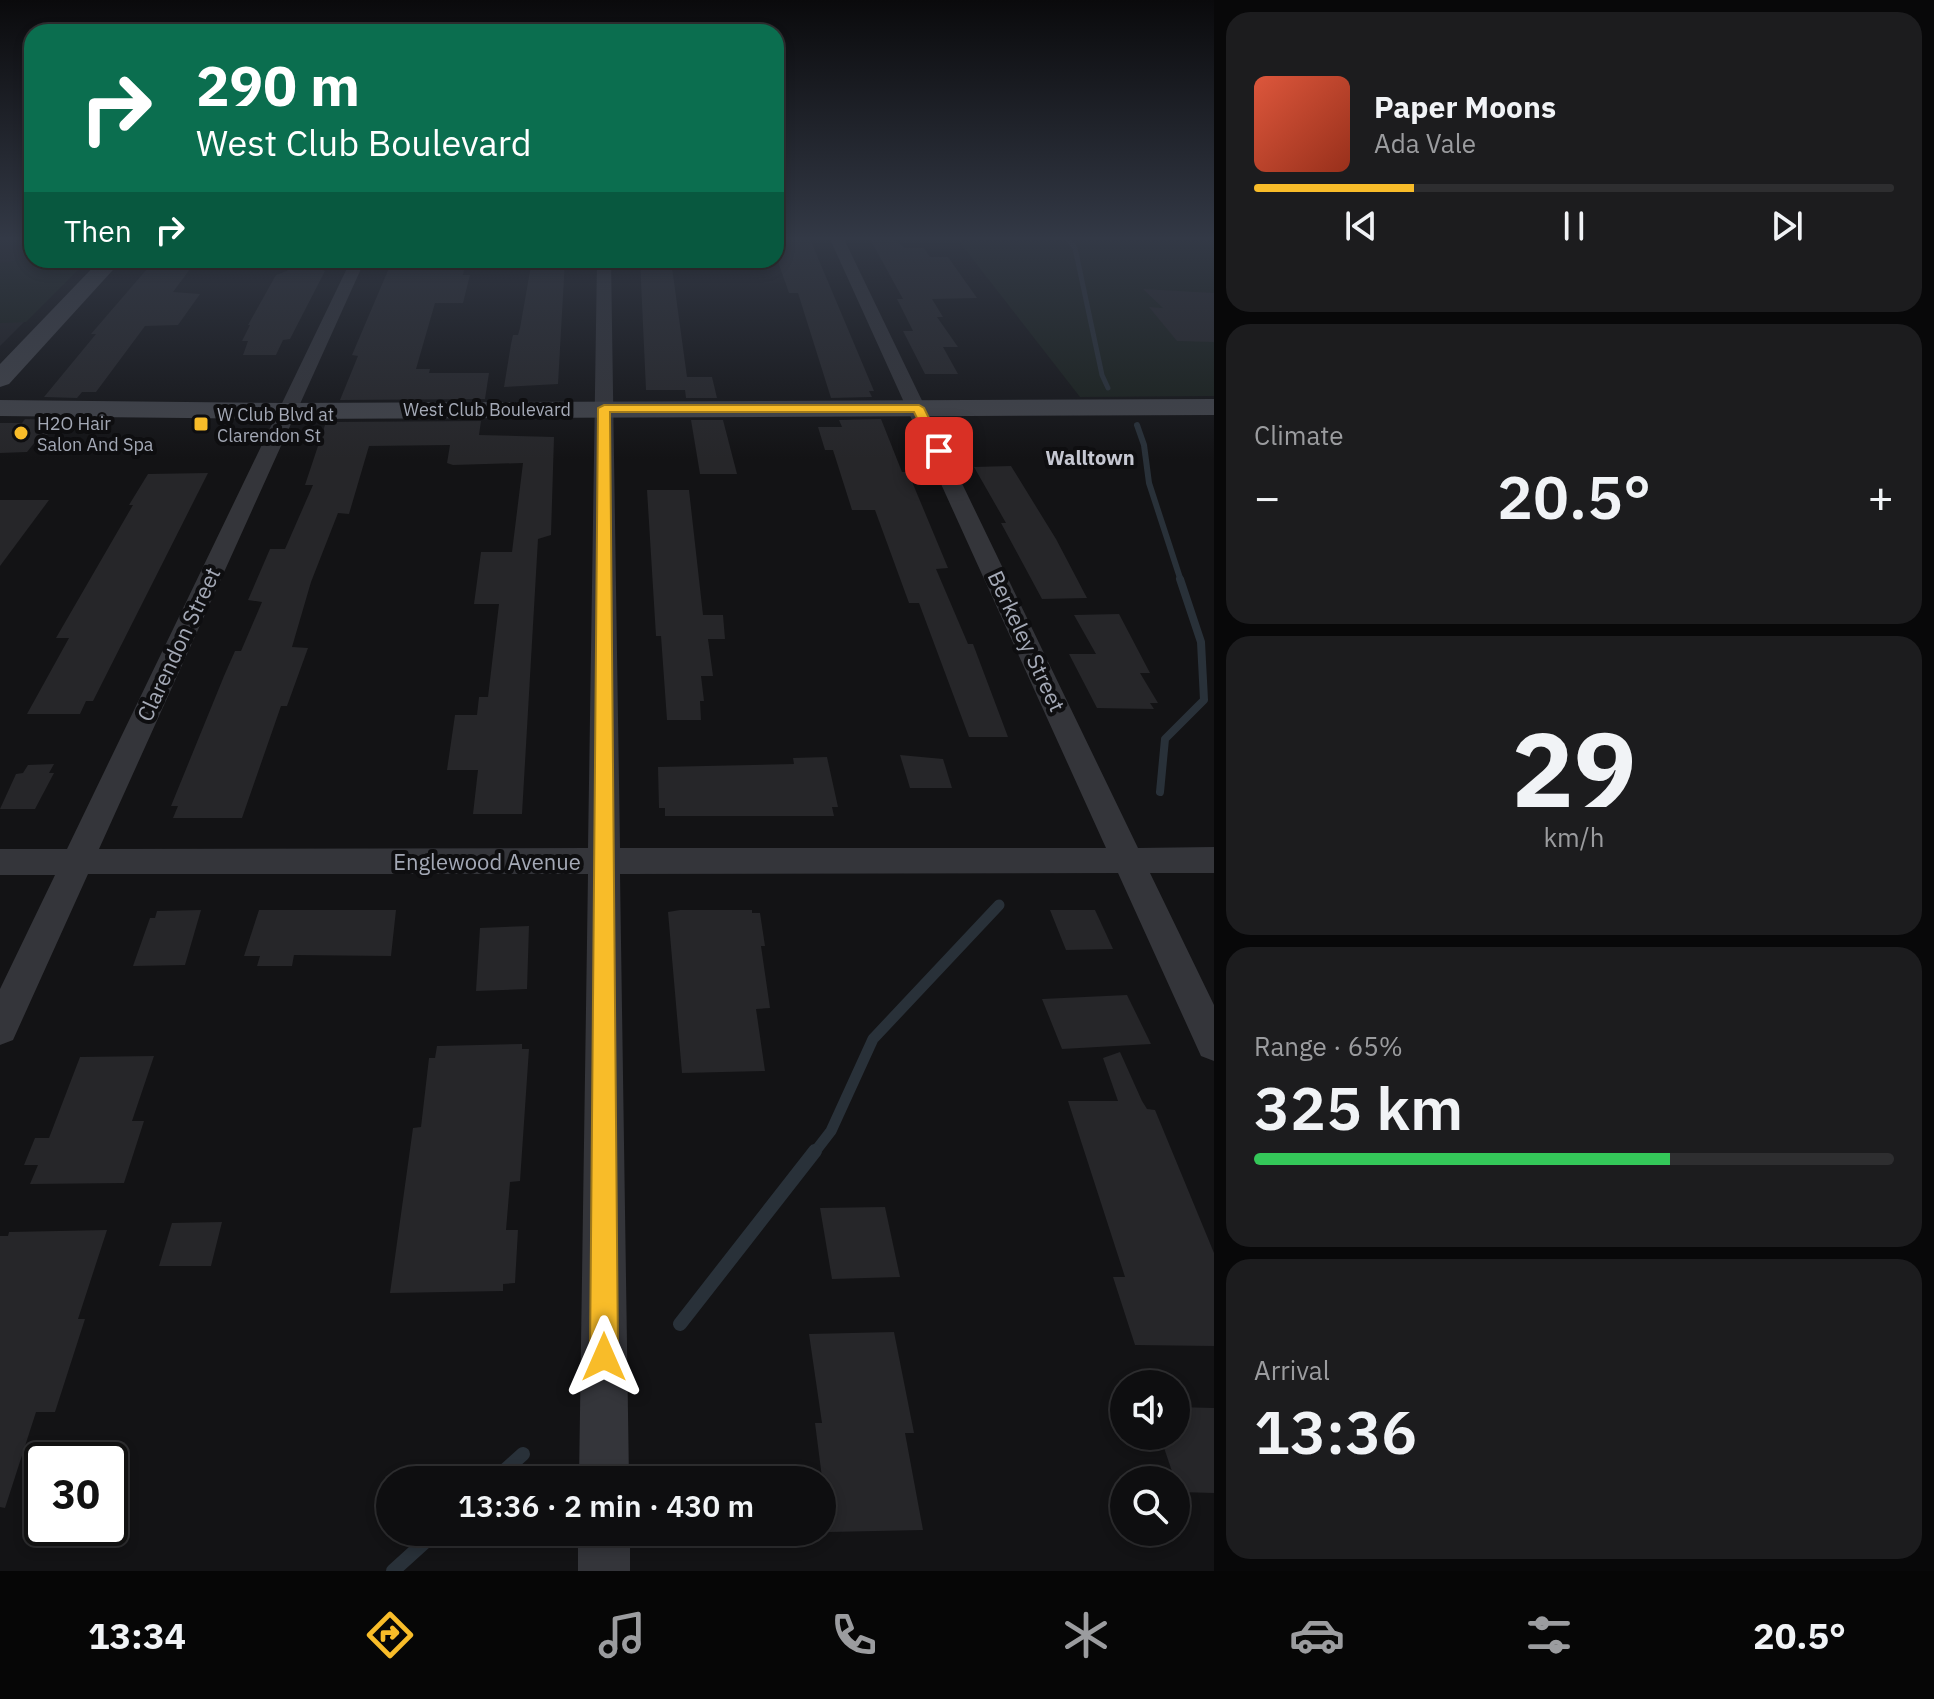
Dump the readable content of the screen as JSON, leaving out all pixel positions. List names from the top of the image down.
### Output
{
  "streets": {
    "street": [
      "West Club Boulevard",
      "Berkeley Street",
      "Clarendon Street",
      "Englewood Avenue"
    ]
  },
  "crossings": [
    ["West Club Boulevard", "Berkeley Street"],
    ["West Club Boulevard", "Clarendon Street"],
    ["Berkeley Street", "Englewood Avenue"],
    ["Clarendon Street", "Englewood Avenue"]
  ],
  "districts": ["Walltown"],
  "places": {
    "transit": ["W Club Blvd at Clarendon St"],
    "other": ["H2O Hair Salon And Spa"]
  },
  "page": {
    "turn": ["290 m", "West Club Boulevard"],
    "song": ["Paper Moons", "Ada Vale"],
    "then": "Then",
    "tile": [
      "Climate",
      ["29", "km/h"],
      ["Range · 65%", "325 km"],
      ["Arrival", "13:36"]
    ],
    "heat": ["−", "20.5°", "+"],
    "limit": "30",
    "trip": "13:36 · 2 min · 430 m",
    "tabs": ["13:34", "20.5°"]
  }
}
